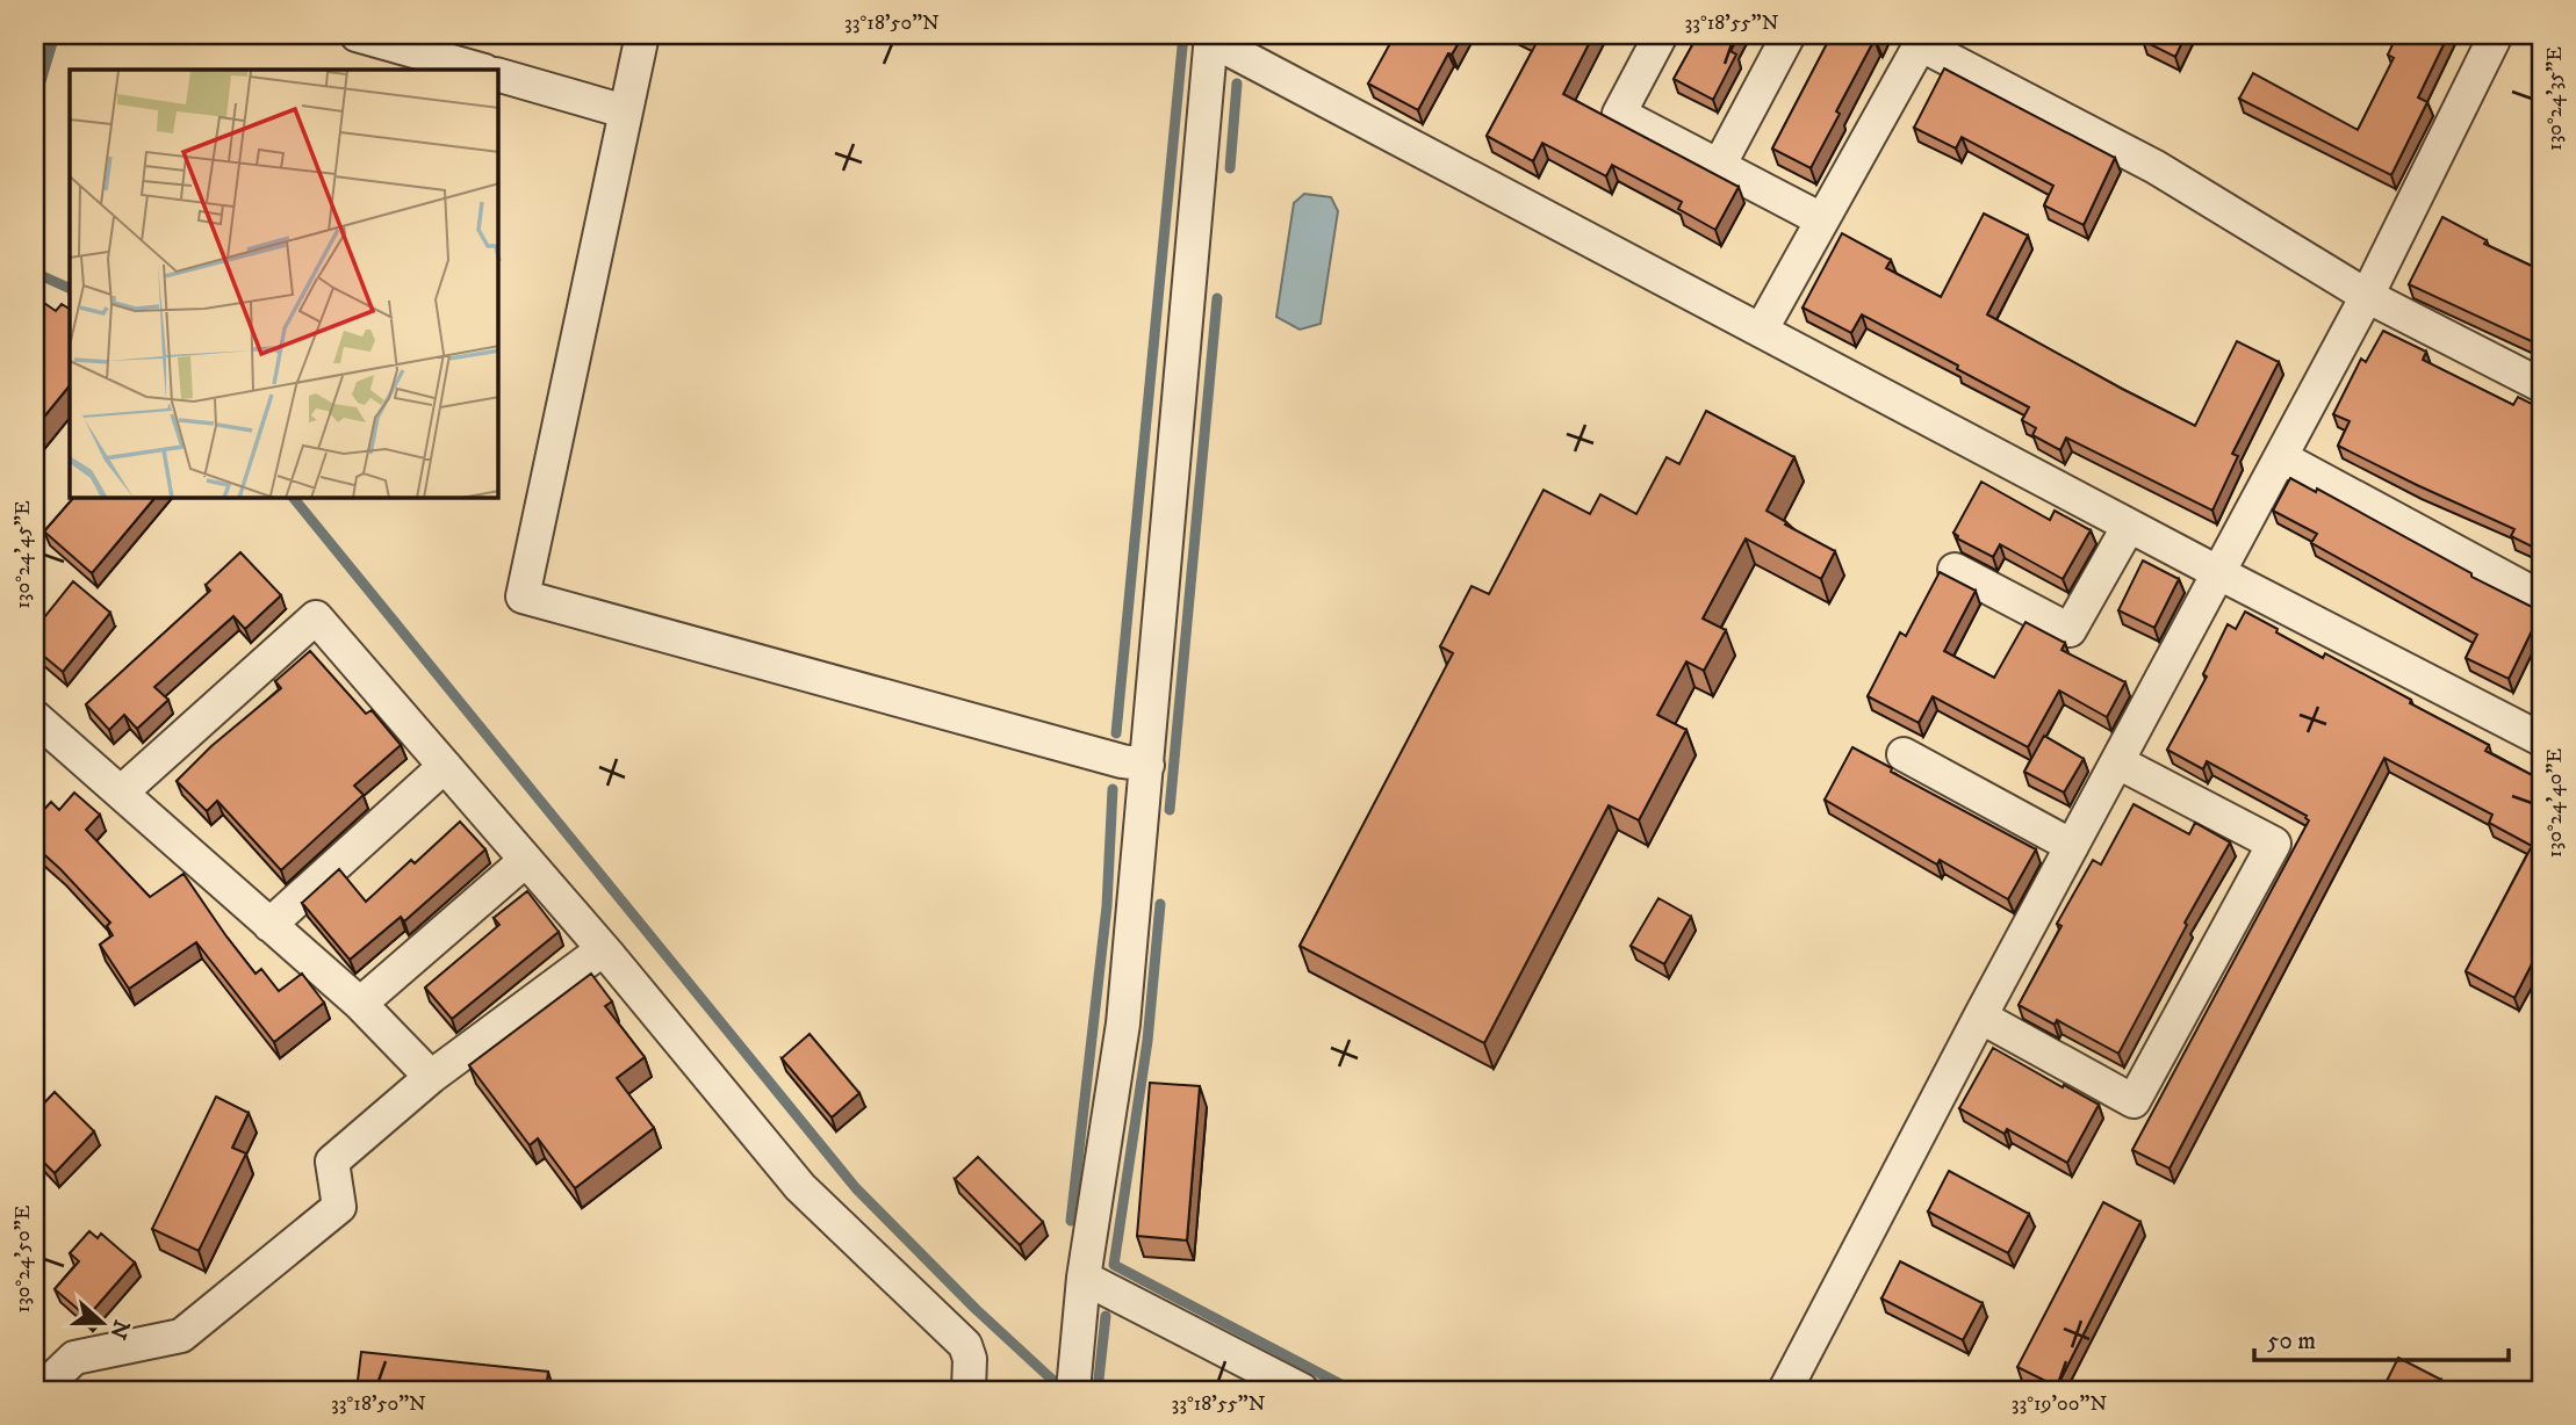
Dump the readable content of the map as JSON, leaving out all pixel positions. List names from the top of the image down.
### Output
{
  "scale_bar": "50 m",
  "north": "right",
  "coordinates": [
    "33°18'50\"N",
    "33°18'55\"N",
    "130°24'35\"E",
    "130°24'45\"E",
    "130°24'40\"E",
    "130°24'50\"E",
    "33°19'00\"N"
  ]
}
